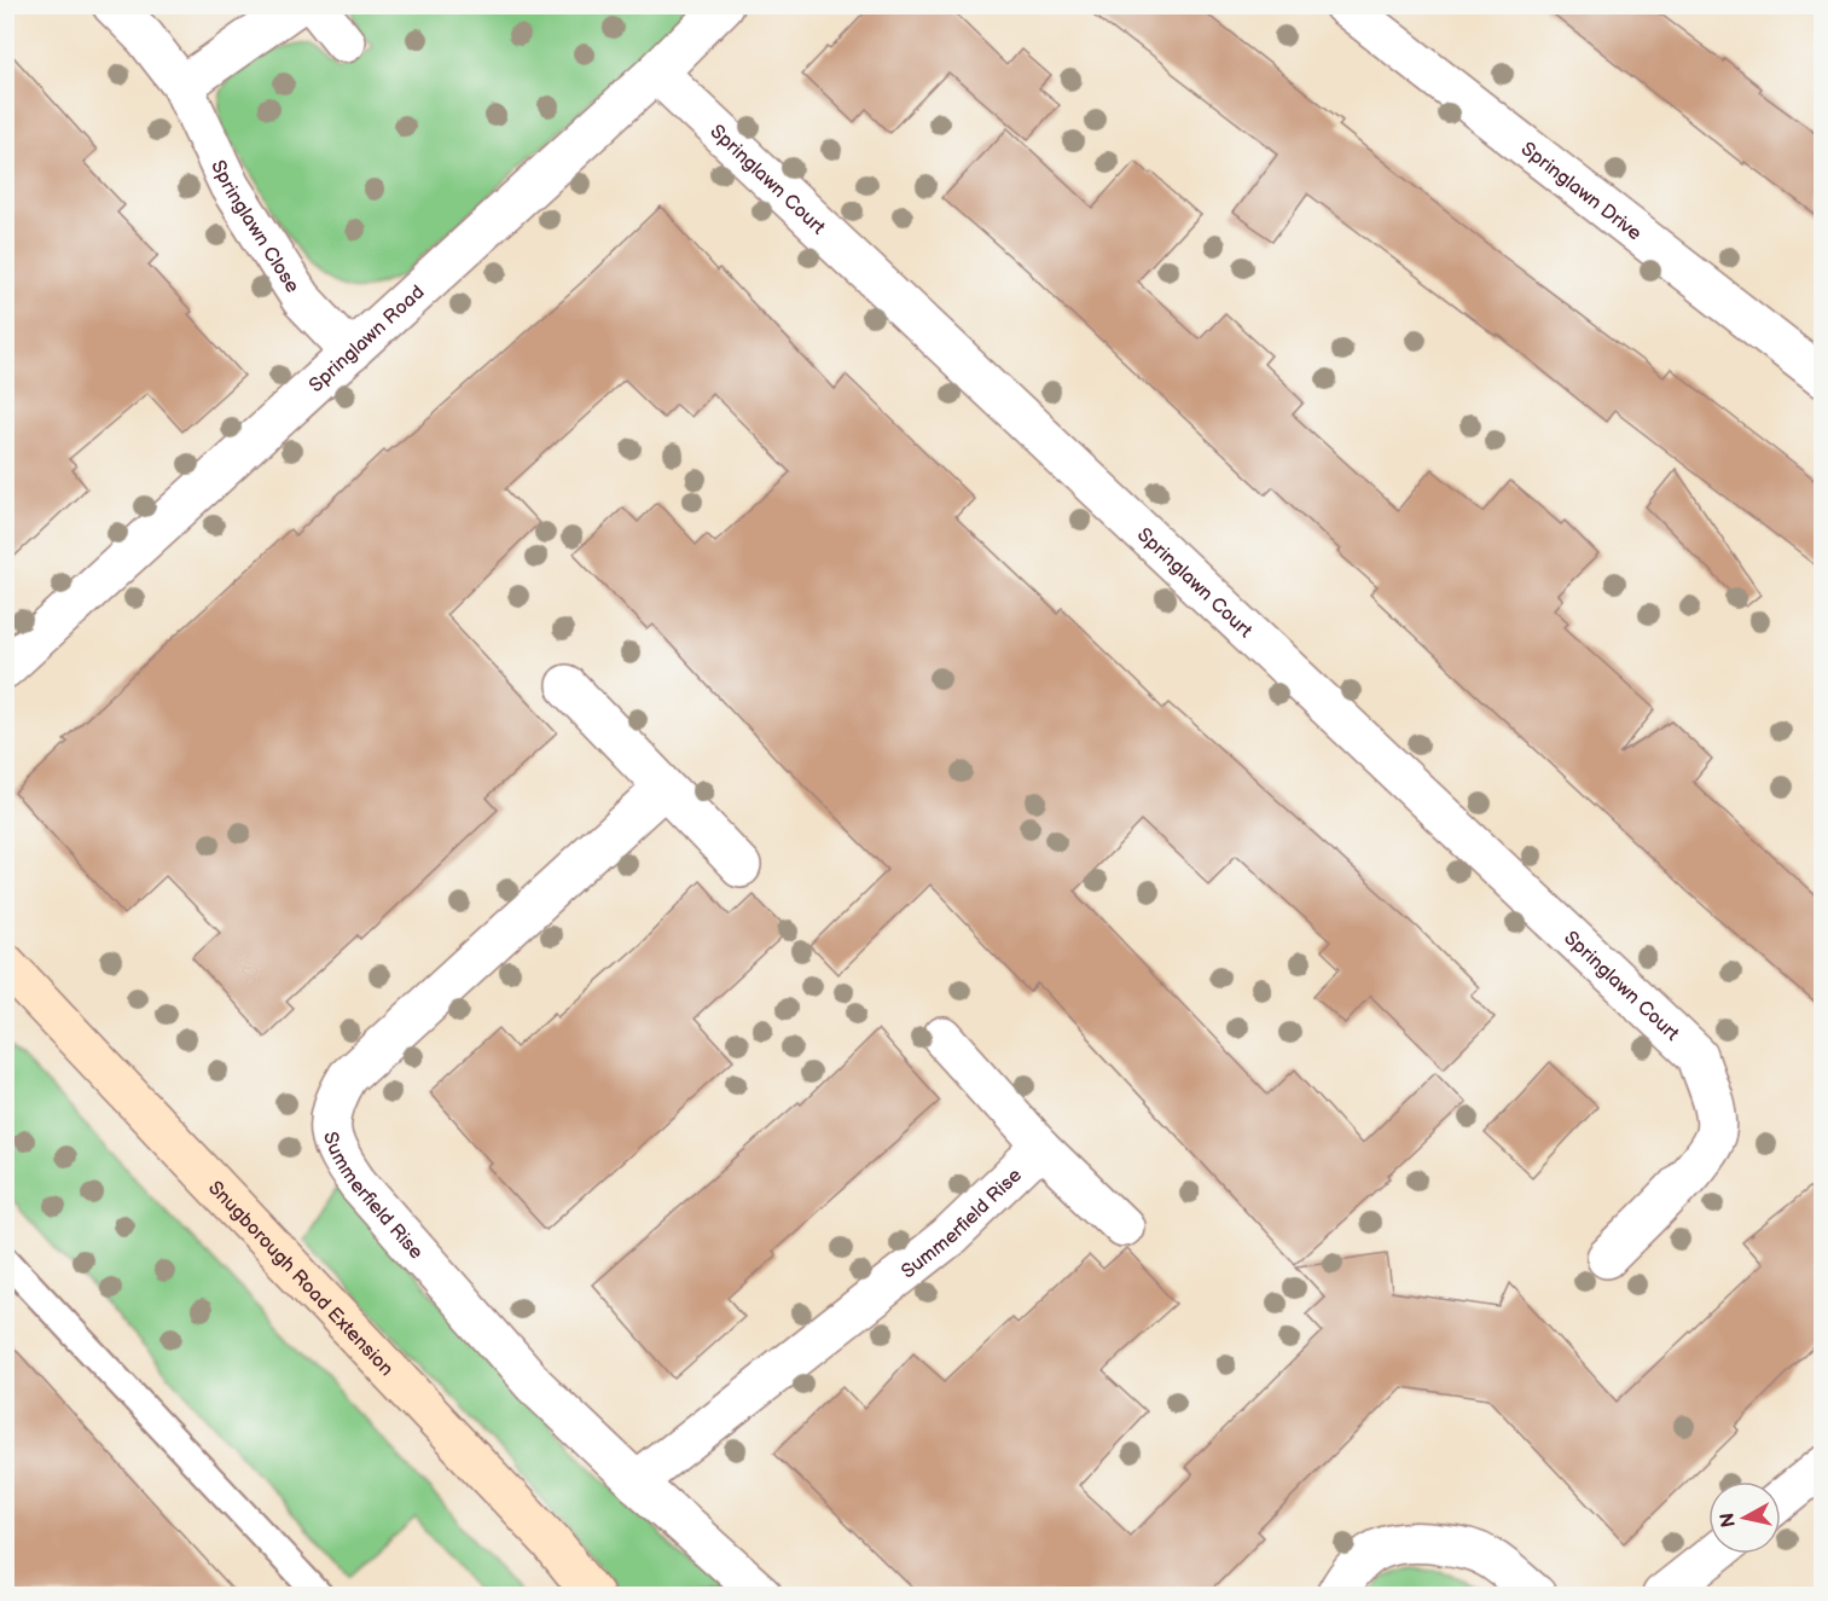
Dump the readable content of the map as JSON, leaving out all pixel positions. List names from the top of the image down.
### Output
{
  "streets": {
    "main road": ["Snugborough Road Extension"],
    "street": [
      "Springlawn Court",
      "Springlawn Drive",
      "Springlawn Close",
      "Springlawn Road",
      "Summerfield Rise"
    ]
  },
  "crossings": [
    ["Springlawn Court", "Springlawn Road"],
    ["Springlawn Close", "Springlawn Road"]
  ],
  "north": "left"
}
